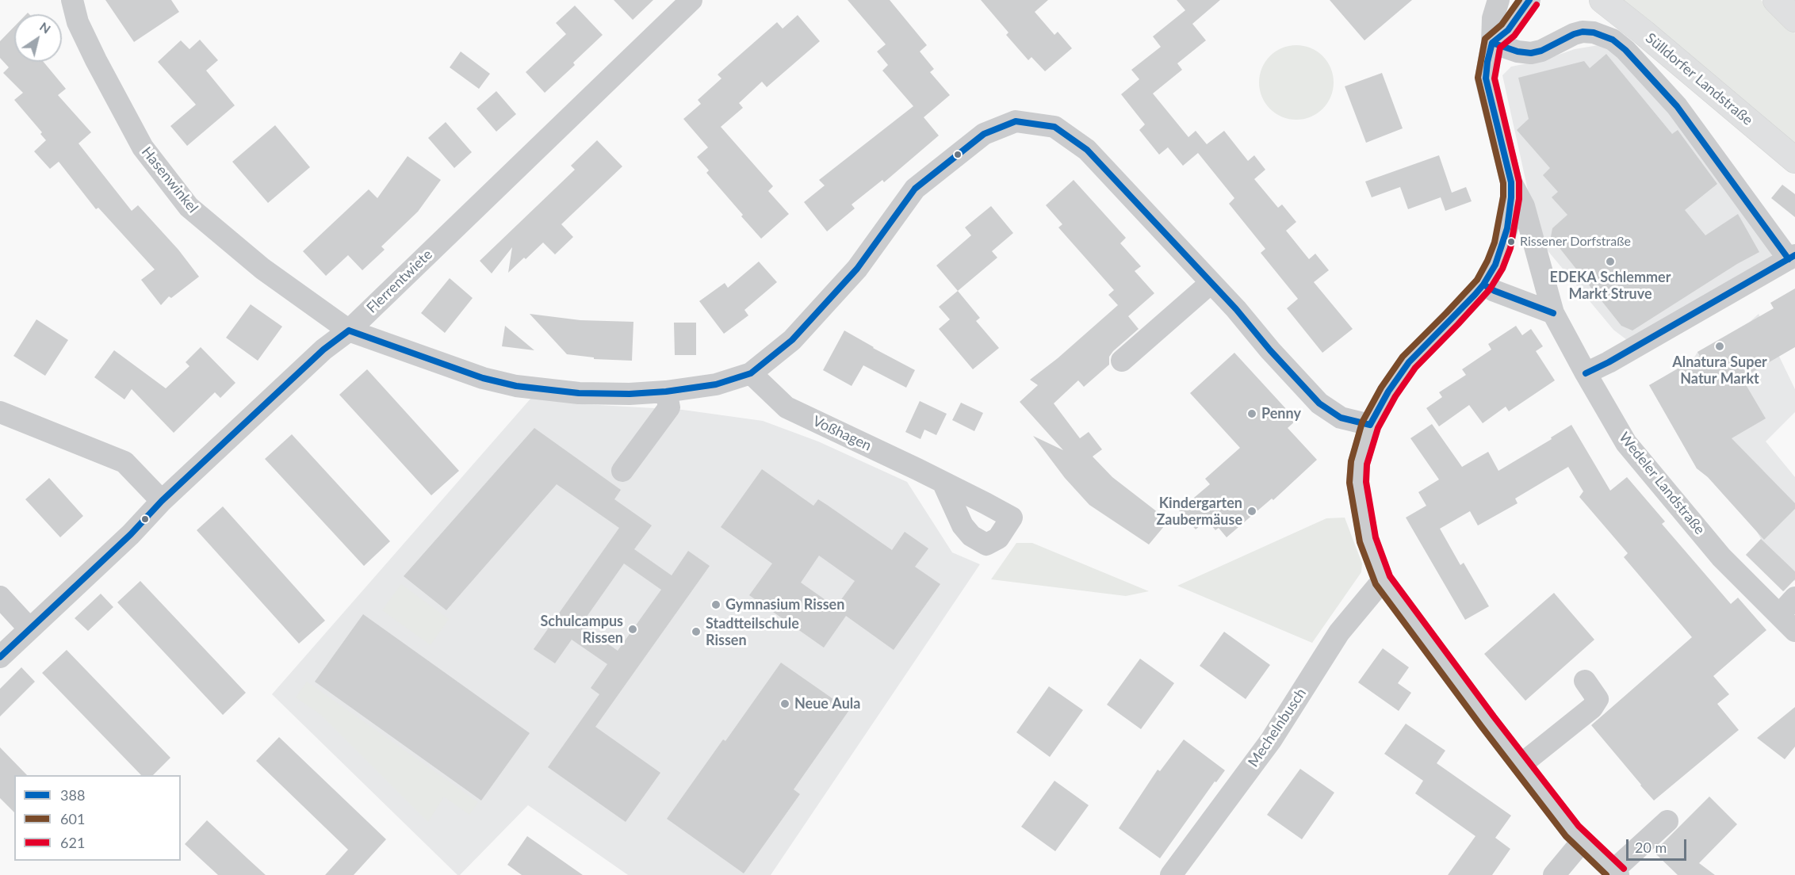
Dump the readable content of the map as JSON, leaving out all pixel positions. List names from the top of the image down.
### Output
{
  "streets": {
    "highway": ["Sülldorfer Landstraße"],
    "street": [
      "Hasenwinkel",
      "Flerrentwiete",
      "Voßhagen",
      "Wedeler Landstraße",
      "Mechelnbusch"
    ]
  },
  "crossings": [
    ["Hasenwinkel", "Flerrentwiete"],
    ["Hasenwinkel", "Voßhagen"]
  ],
  "places": [
    "Rissener Dorfstraße",
    "EDEKA Schlemmer Markt Struve",
    "Alnatura Super Natur Markt",
    "Penny",
    "Kindergarten Zaubermäuse",
    "Gymnasium Rissen",
    "Schulcampus Rissen",
    "Stadtteilschule Rissen",
    "Neue Aula"
  ],
  "lines": ["transit line 388", "transit line 601", "transit line 621"],
  "legend": ["388", "601", "621"],
  "scale_bar": "20 m",
  "north": "top right"
}
